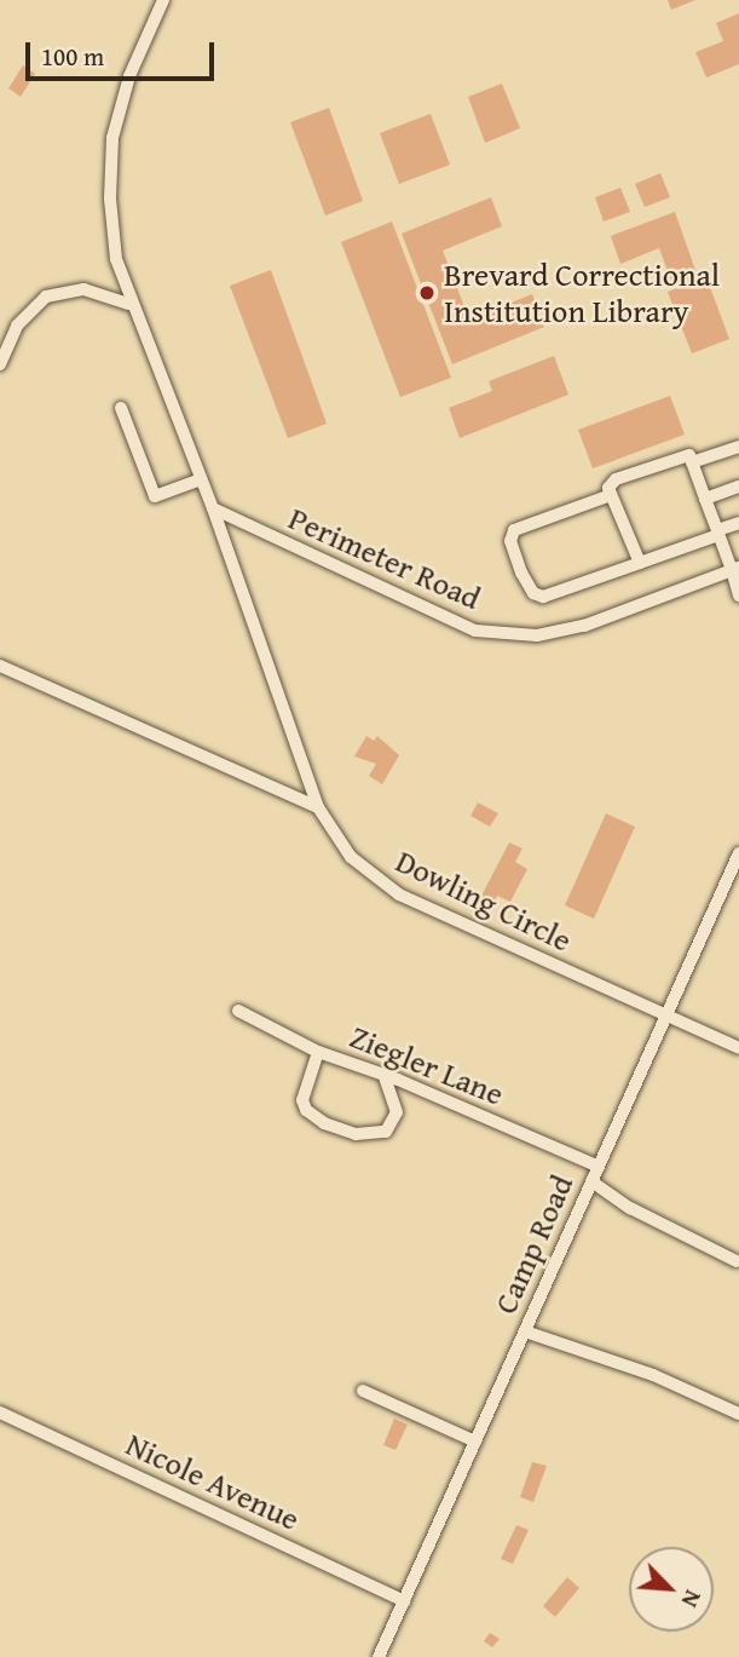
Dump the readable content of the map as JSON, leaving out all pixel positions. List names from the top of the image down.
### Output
{
  "streets": {
    "street": [
      "Perimeter Road",
      "Dowling Circle",
      "Ziegler Lane",
      "Camp Road",
      "Nicole Avenue"
    ]
  },
  "crossings": [
    ["Perimeter Road", "Dowling Circle"],
    ["Dowling Circle", "Camp Road"],
    ["Ziegler Lane", "Camp Road"],
    ["Camp Road", "Nicole Avenue"]
  ],
  "places": ["Brevard Correctional Institution Library"],
  "scale_bar": "100 m",
  "north": "bottom right"
}
